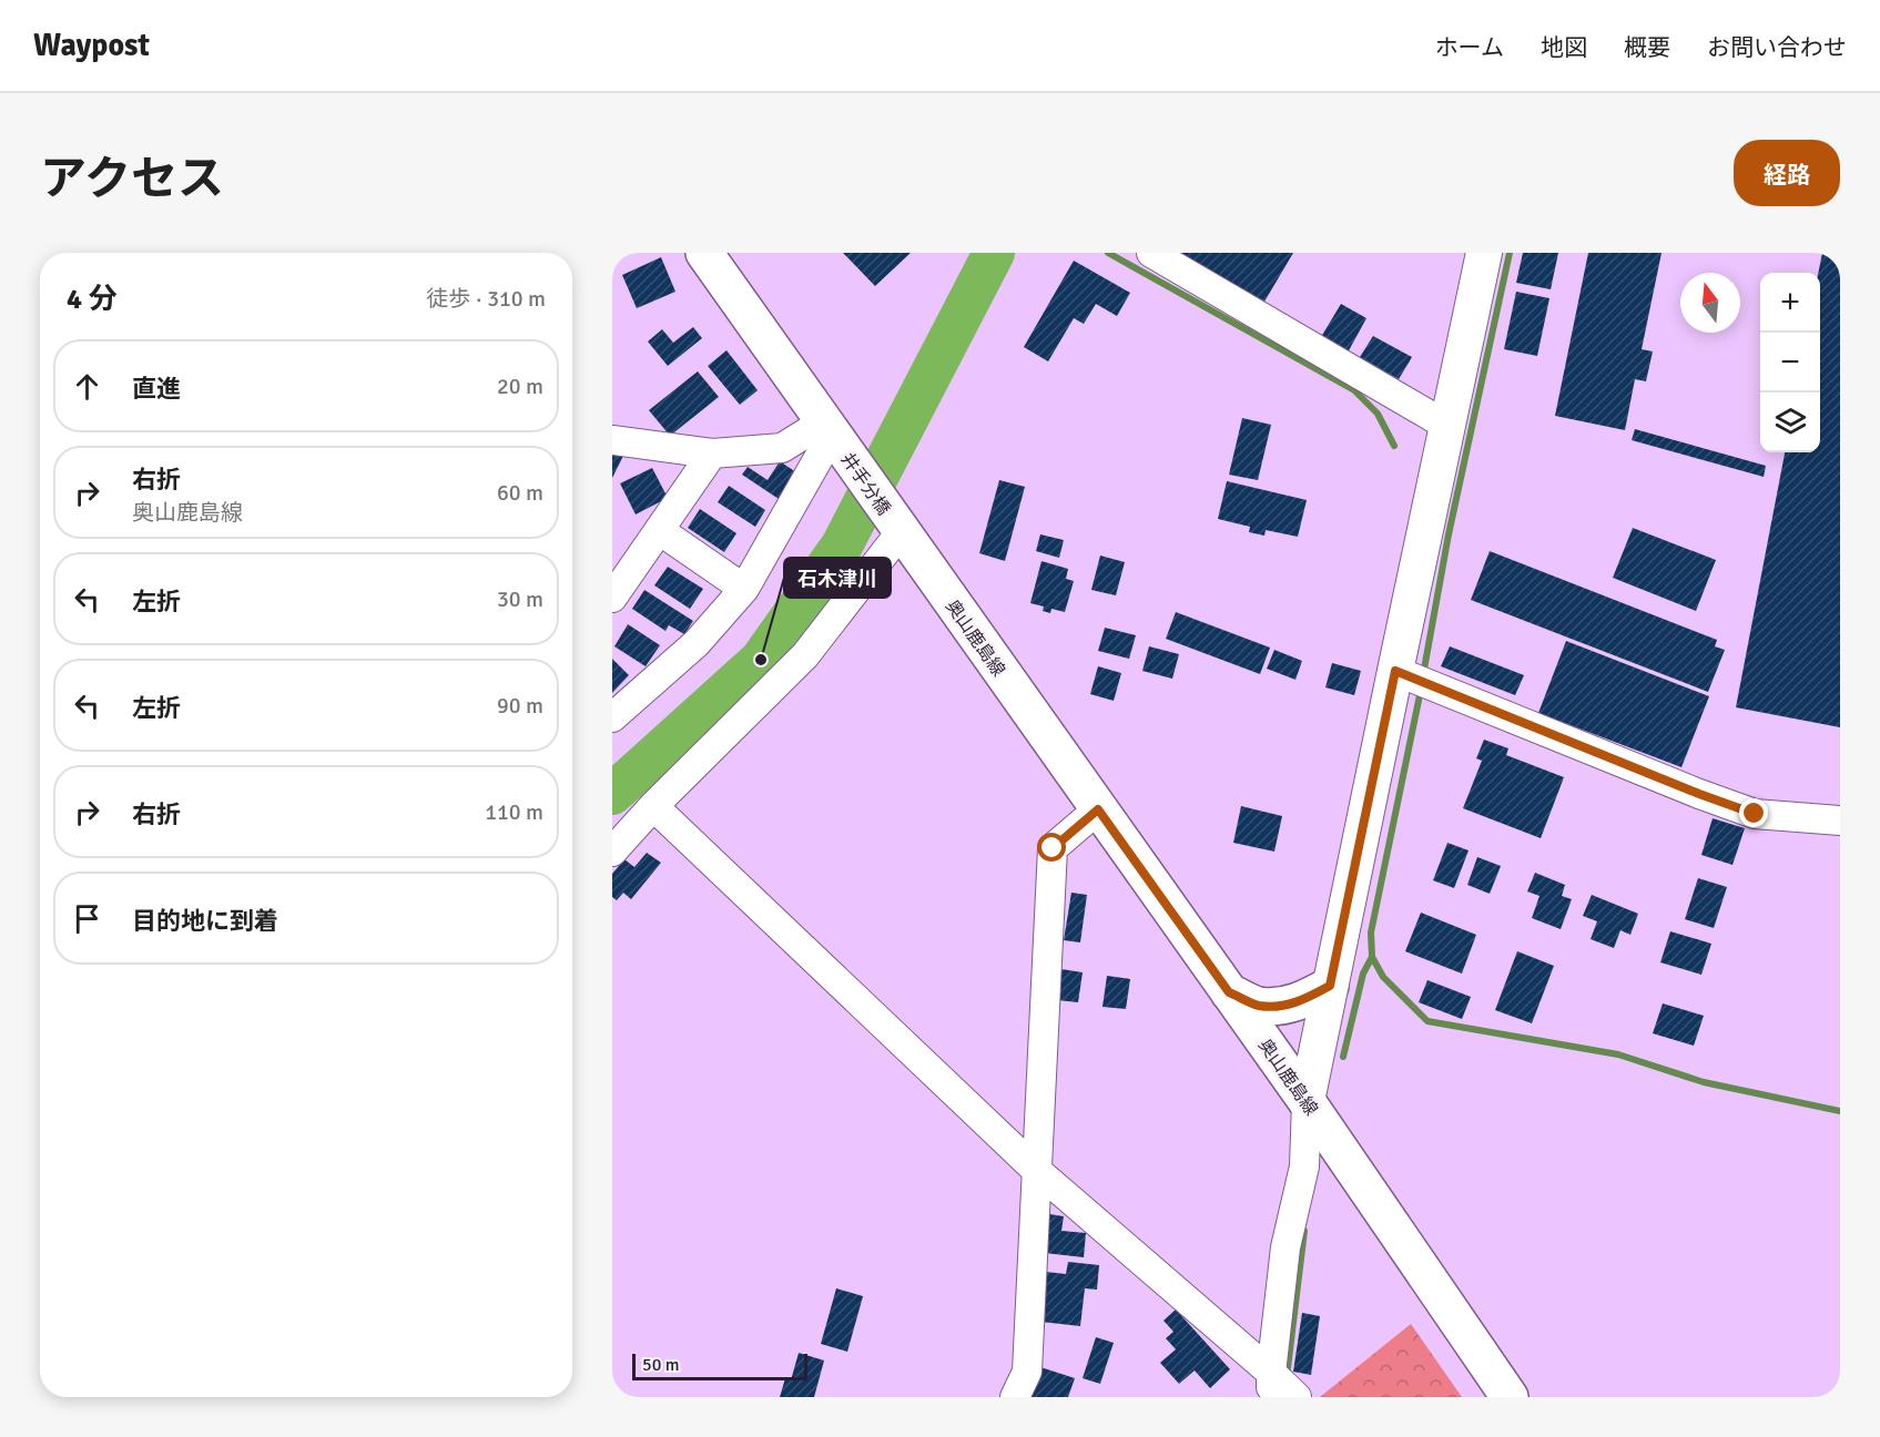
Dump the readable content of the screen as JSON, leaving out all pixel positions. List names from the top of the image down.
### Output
{
  "streets": {
    "main road": ["井手分橋", "奥山鹿島線"]
  },
  "crossings": [
    ["井手分橋", "奥山鹿島線"]
  ],
  "places": ["石木津川"],
  "scale_bar": "50 m",
  "north": "top",
  "page": {
    "header": "Waypost",
    "nav": [
      "ホーム",
      "地図",
      "概要",
      "お問い合わせ"
    ],
    "title": "アクセス",
    "buttons": "経路",
    "heading": ["4 分", "徒歩 · 310 m"],
    "map_buttons": ["+", "−"],
    "list": [
      ["直進", "20 m"],
      ["右折", "奥山鹿島線", "60 m"],
      ["左折", "30 m"],
      ["左折", "90 m"],
      ["右折", "110 m"],
      "目的地に到着"
    ],
    "scale": "50 m"
  }
}
